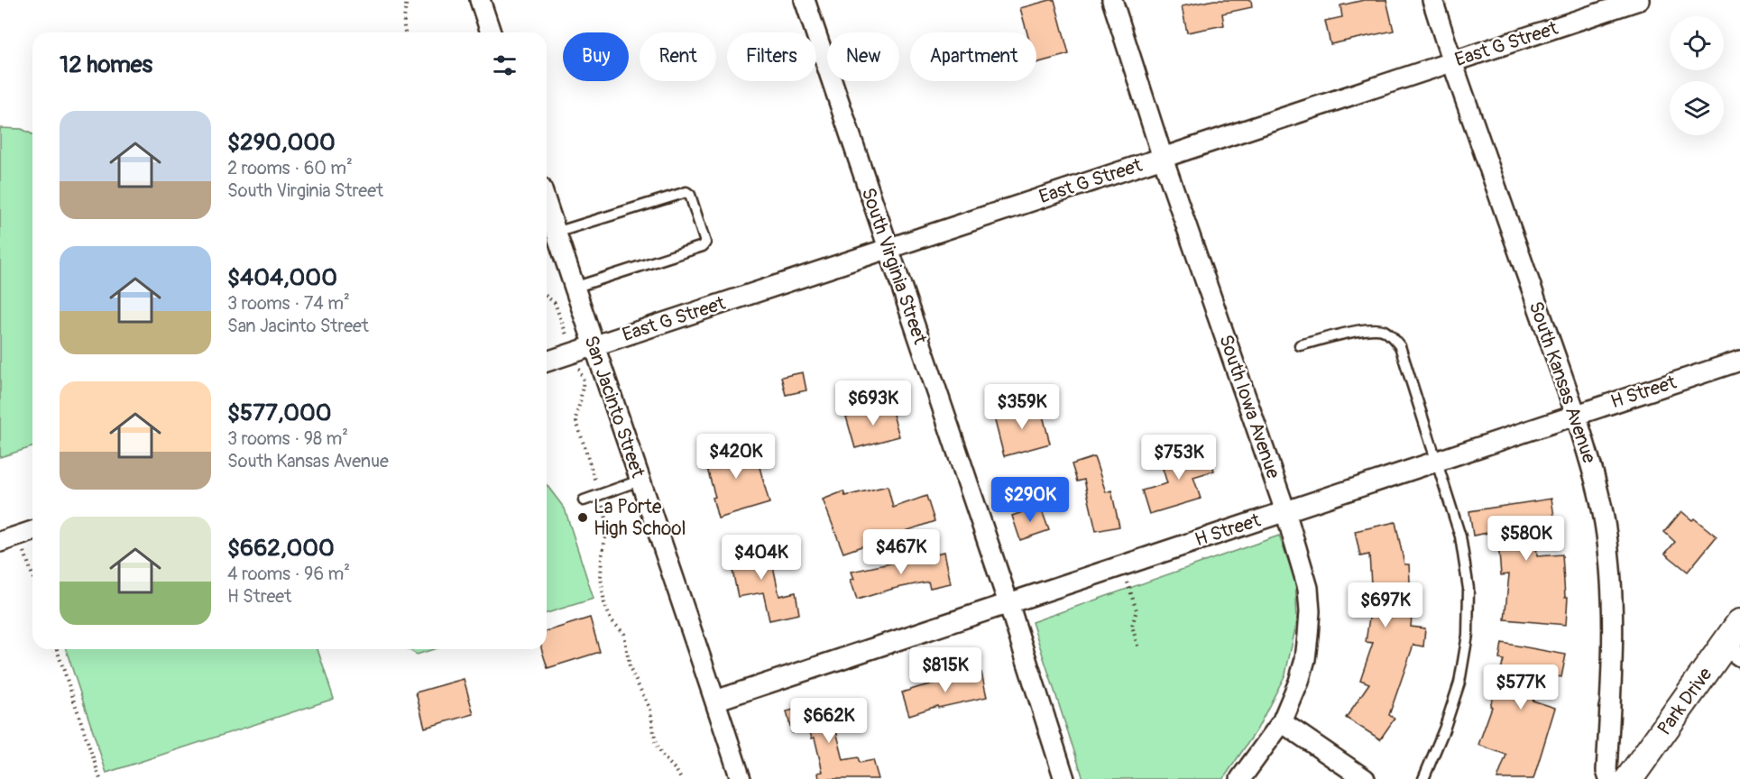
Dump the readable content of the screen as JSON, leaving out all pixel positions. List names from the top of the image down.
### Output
{
  "streets": {
    "street": [
      "East G Street",
      "South Virginia Street",
      "South Kansas Avenue",
      "H Street",
      "San Jacinto Street",
      "South Iowa Avenue",
      "Park Drive"
    ]
  },
  "crossings": [
    ["East G Street", "South Virginia Street"],
    ["East G Street", "South Kansas Avenue"],
    ["East G Street", "San Jacinto Street"],
    ["East G Street", "South Iowa Avenue"],
    ["South Virginia Street", "H Street"],
    ["South Kansas Avenue", "H Street"],
    ["H Street", "San Jacinto Street"],
    ["H Street", "South Iowa Avenue"]
  ],
  "places": ["La Porte High School"],
  "page": {
    "chip": [
      "Buy",
      "Rent",
      "Filters",
      "New",
      "Apartment"
    ],
    "heading": "12 homes",
    "list": [
      {
        "name": "$290,000",
        "note": "2 rooms · 60 m² · South Virginia Street"
      },
      {
        "name": "$404,000",
        "note": "3 rooms · 74 m² · San Jacinto Street"
      },
      {
        "name": "$577,000",
        "note": "3 rooms · 98 m² · South Kansas Avenue"
      },
      {
        "name": "$662,000",
        "note": "4 rooms · 96 m² · H Street"
      }
    ],
    "price": [
      "$693K",
      "$359K",
      "$420K",
      "$753K",
      "$290K",
      "$580K",
      "$467K",
      "$404K",
      "$697K",
      "$815K",
      "$577K",
      "$662K"
    ]
  }
}
